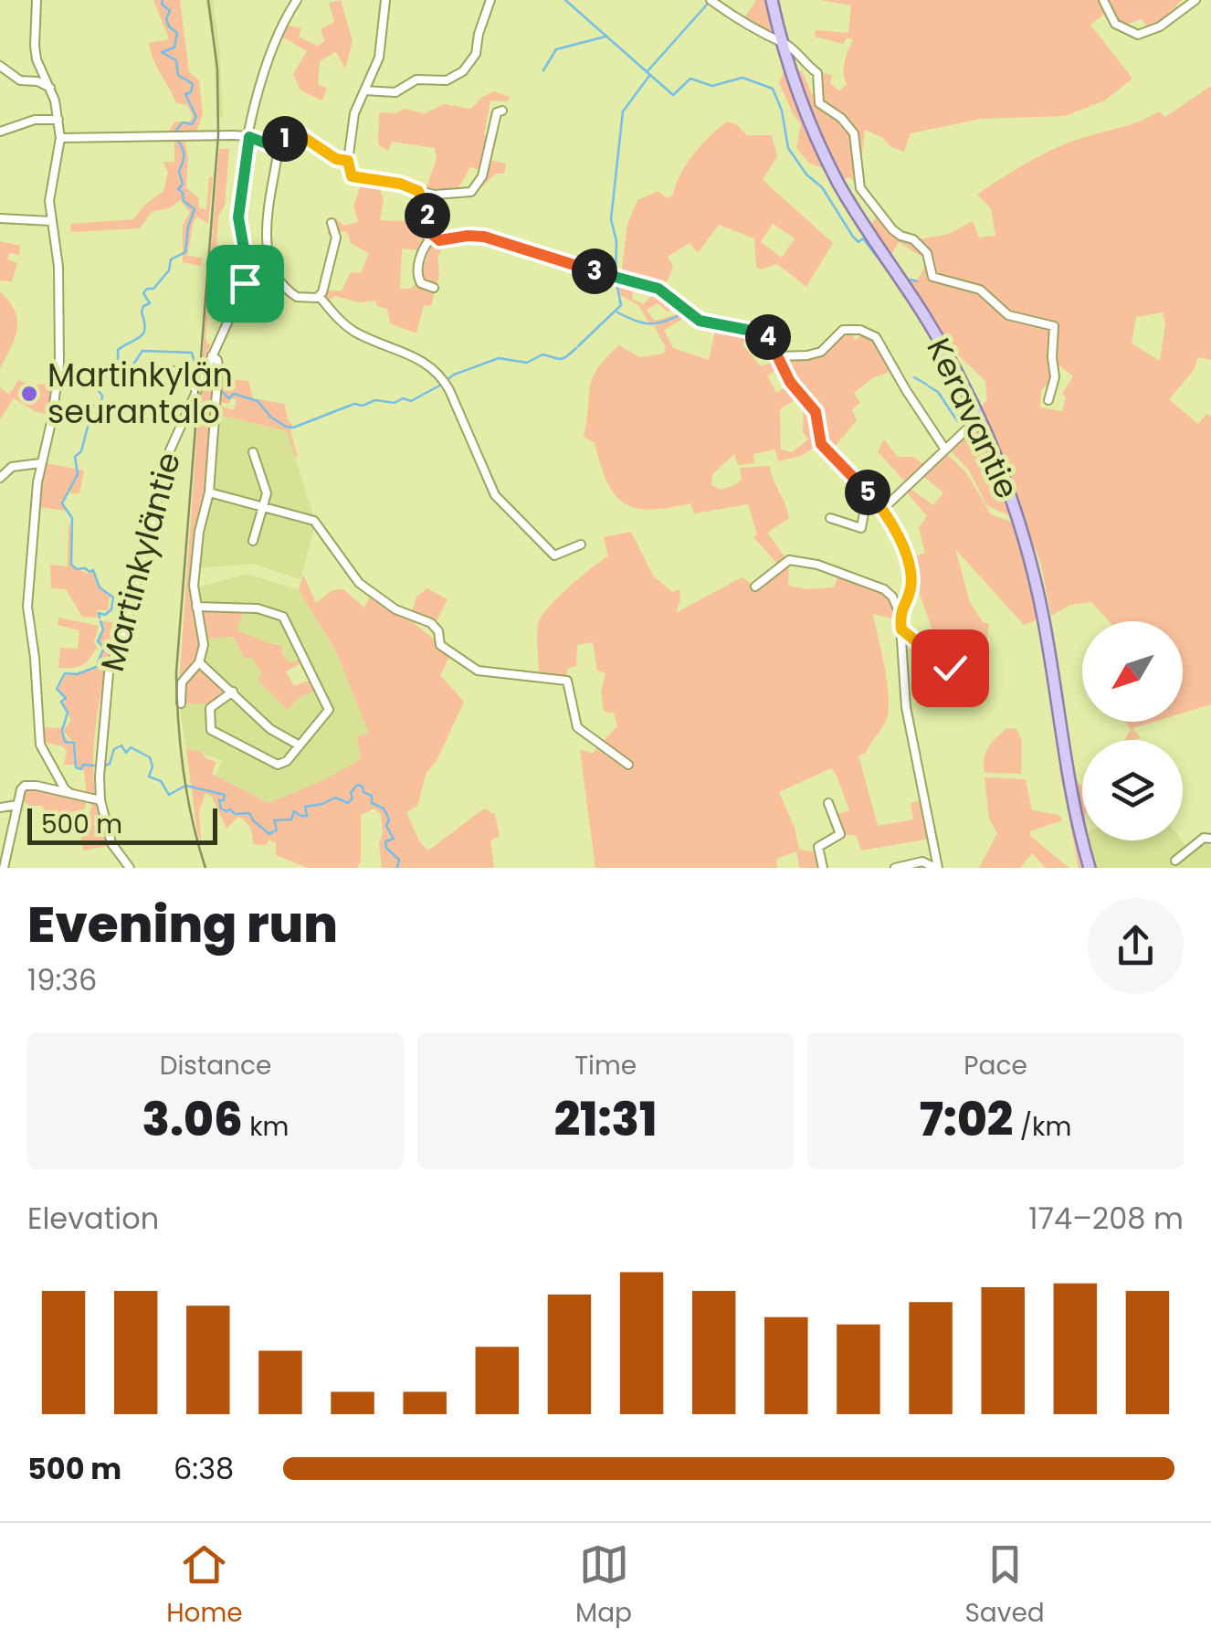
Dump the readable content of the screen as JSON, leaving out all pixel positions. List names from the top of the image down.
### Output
{
  "streets": {
    "main road": ["Keravantie"],
    "street": ["Martinkyläntie"]
  },
  "places": ["Martinkylän seurantalo"],
  "scale_bar": "500 m",
  "north": "bottom left",
  "page": {
    "pins": [
      "1",
      "2",
      "3",
      "4",
      "5"
    ],
    "scale": "500 m",
    "heading": ["Evening run", "19:36"],
    "stats": [
      ["Distance", "3.06 km"],
      ["Time", "21:31"],
      ["Pace", "7:02 /km"]
    ],
    "chart": ["Elevation", "174–208 m"],
    "list": [
      {
        "name": "500 m",
        "note": "6:38"
      }
    ],
    "tabs": ["Home", "Map", "Saved"]
  }
}
